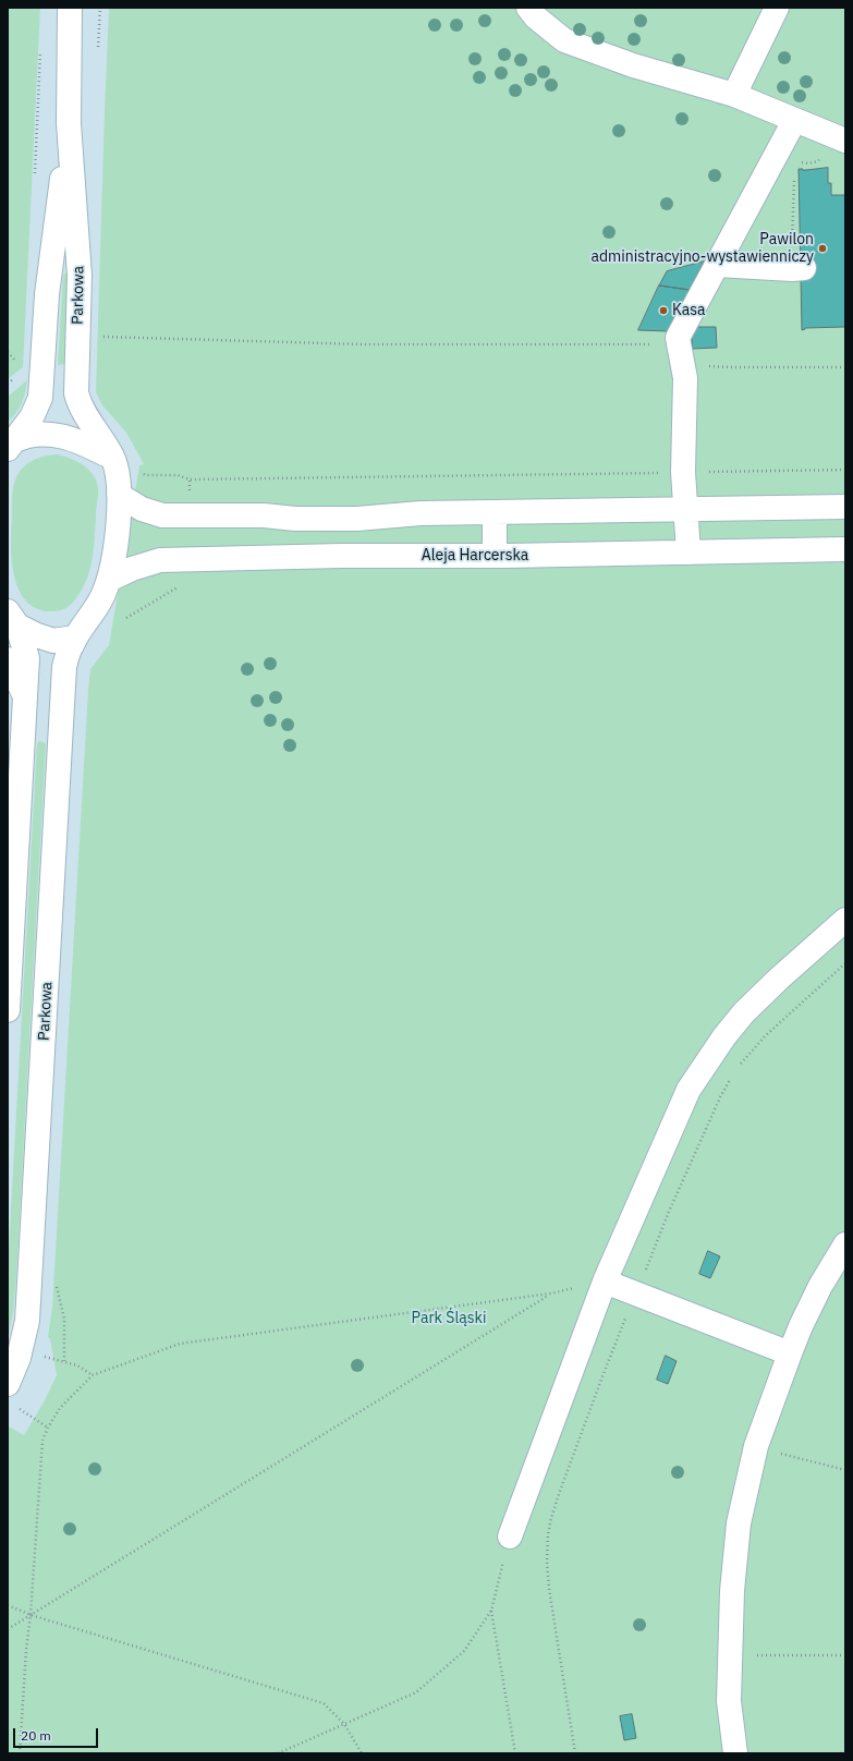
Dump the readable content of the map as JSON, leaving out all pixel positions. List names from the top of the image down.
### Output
{
  "streets": {
    "street": ["Parkowa", "Aleja Harcerska"]
  },
  "crossings": [
    ["Parkowa", "Aleja Harcerska"]
  ],
  "parks": ["Park Śląski"],
  "places": ["Pawilon administracyjno-wystawienniczy", "Kasa"],
  "scale_bar": "20 m"
}
